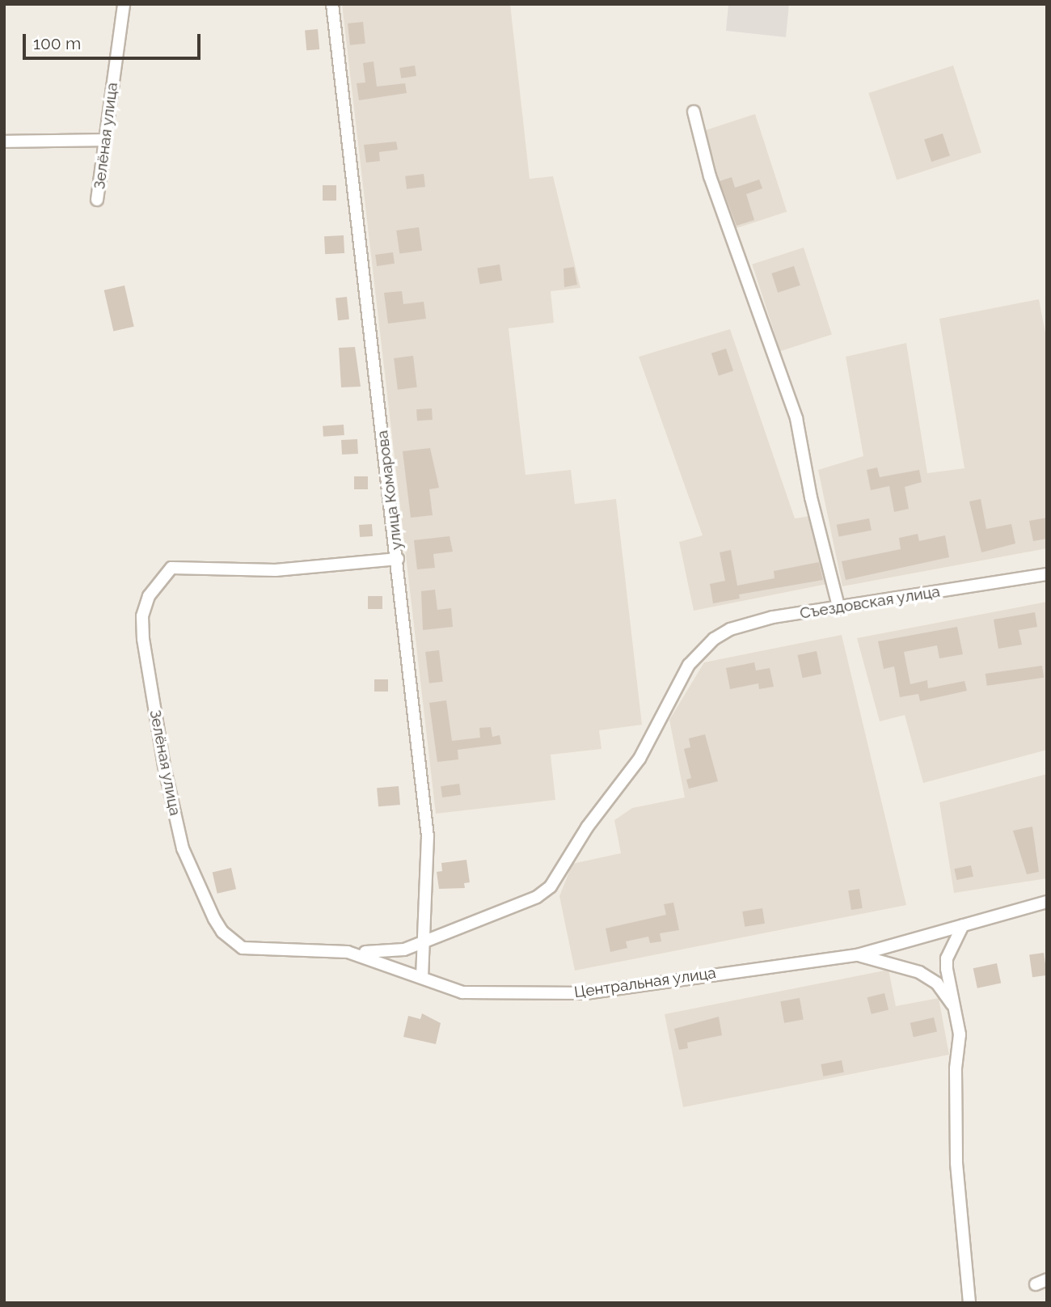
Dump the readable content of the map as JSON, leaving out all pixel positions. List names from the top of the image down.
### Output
{
  "streets": {
    "street": [
      "Зелёная улица",
      "улица Комарова",
      "Съездовская улица",
      "Центральная улица"
    ]
  },
  "crossings": [
    ["Зелёная улица", "улица Комарова"],
    ["Зелёная улица", "Центральная улица"],
    ["улица Комарова", "Съездовская улица"],
    ["улица Комарова", "Центральная улица"],
    ["Съездовская улица", "Центральная улица"]
  ],
  "scale_bar": "100 m"
}
